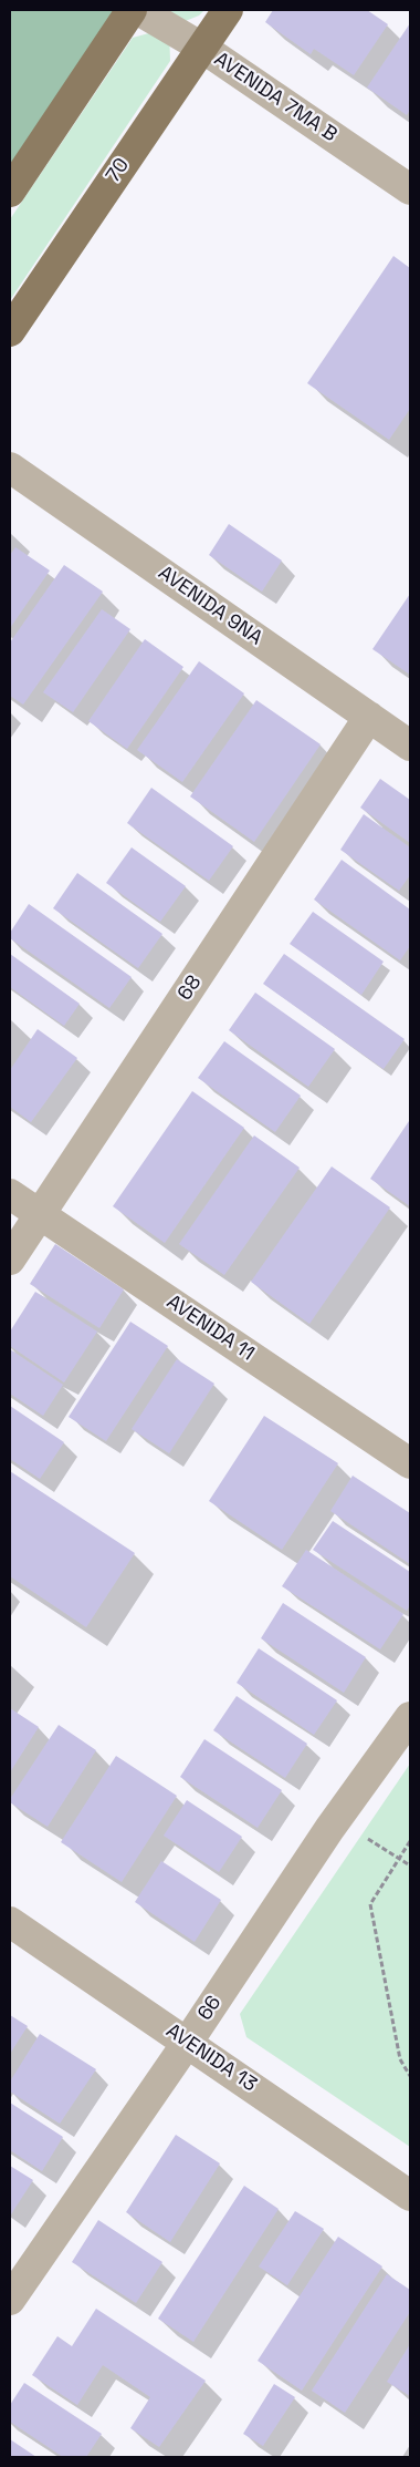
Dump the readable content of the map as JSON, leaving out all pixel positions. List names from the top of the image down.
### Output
{
  "streets": {
    "main road": ["70"],
    "street": [
      "AVENIDA 7MA B",
      "AVENIDA 9NA",
      "68",
      "AVENIDA 11",
      "66",
      "AVENIDA 13"
    ]
  },
  "crossings": [
    ["AVENIDA 7MA B", "70"],
    ["AVENIDA 9NA", "68"],
    ["68", "AVENIDA 11"],
    ["66", "AVENIDA 13"]
  ]
}
